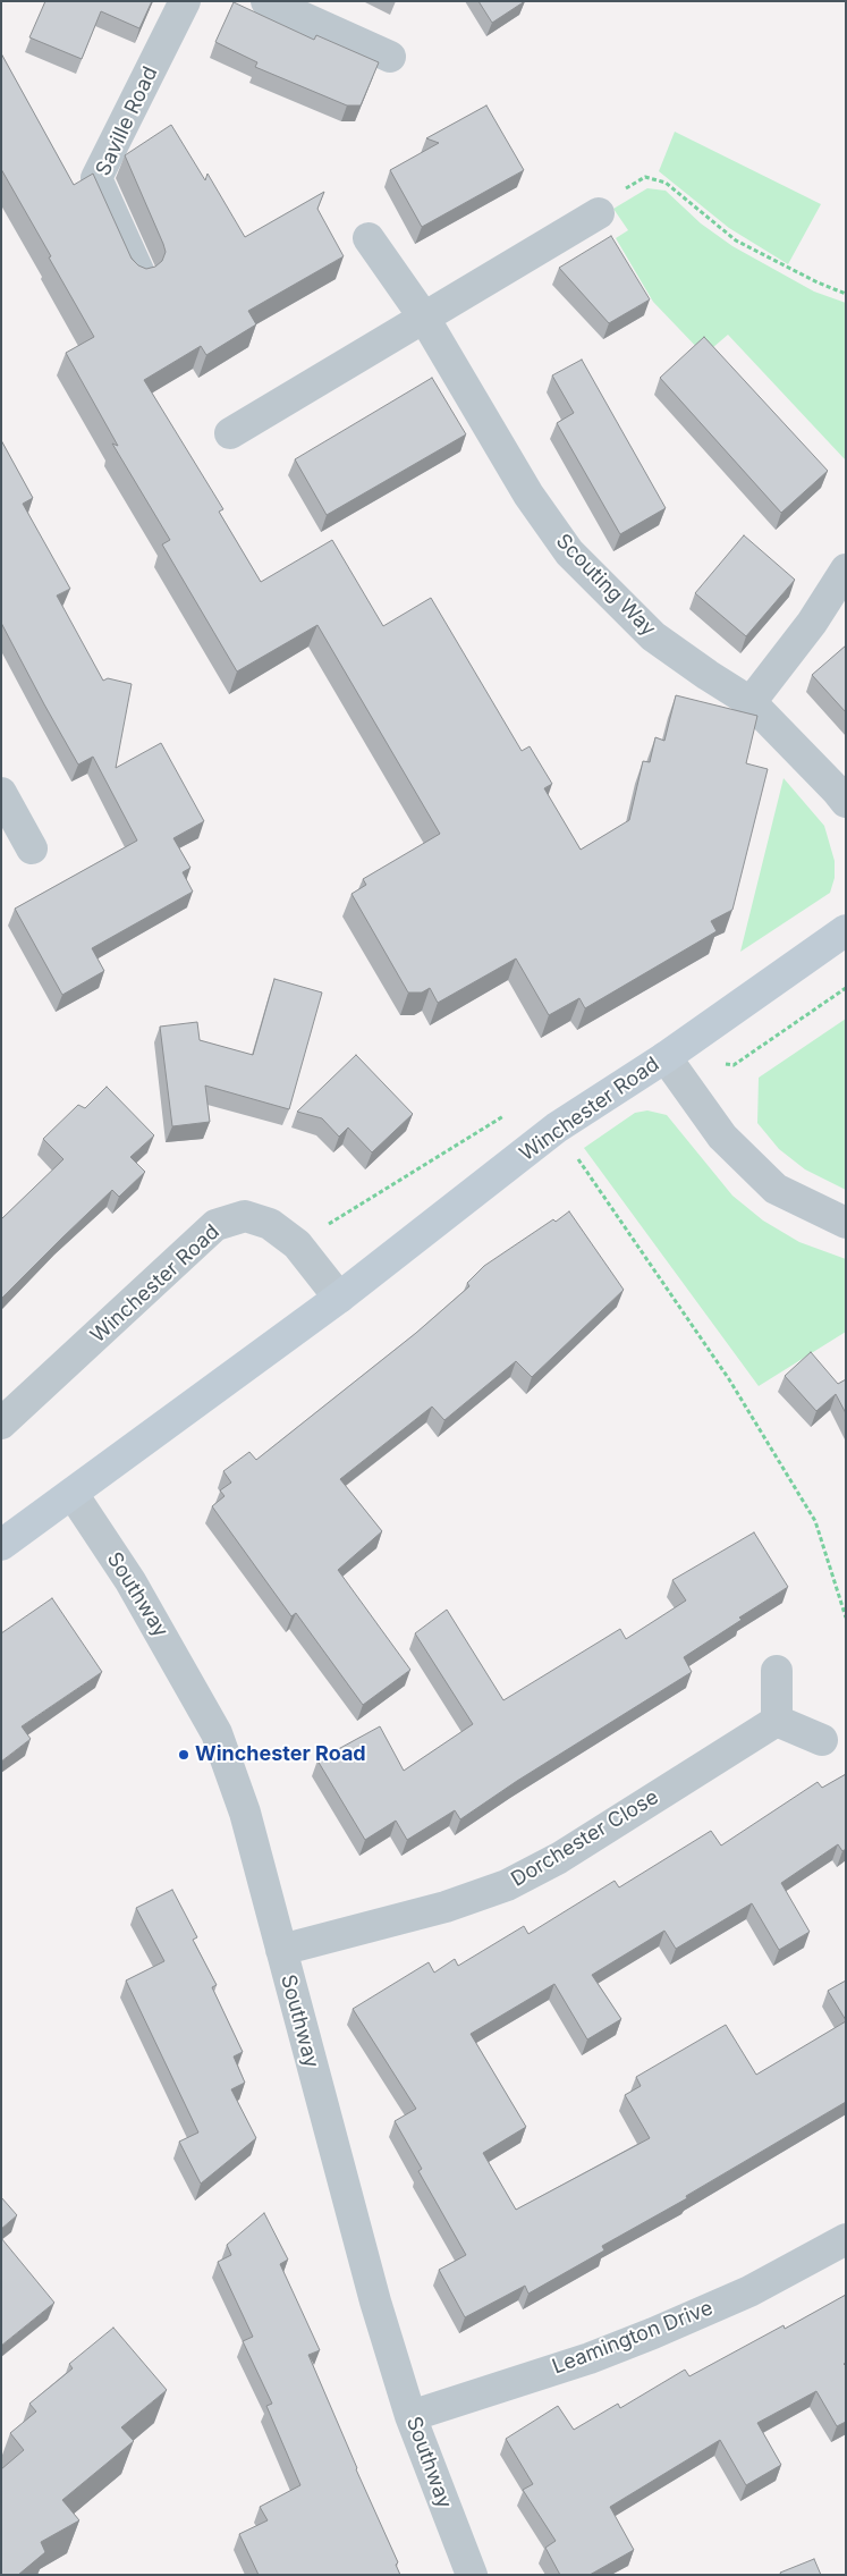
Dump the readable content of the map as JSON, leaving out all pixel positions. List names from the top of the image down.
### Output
{
  "streets": {
    "street": [
      "Saville Road",
      "Scouting Way",
      "Winchester Road",
      "Southway",
      "Dorchester Close",
      "Leamington Drive"
    ]
  },
  "crossings": [
    ["Winchester Road", "Southway"],
    ["Southway", "Dorchester Close"],
    ["Southway", "Leamington Drive"]
  ],
  "places": ["Winchester Road"]
}
